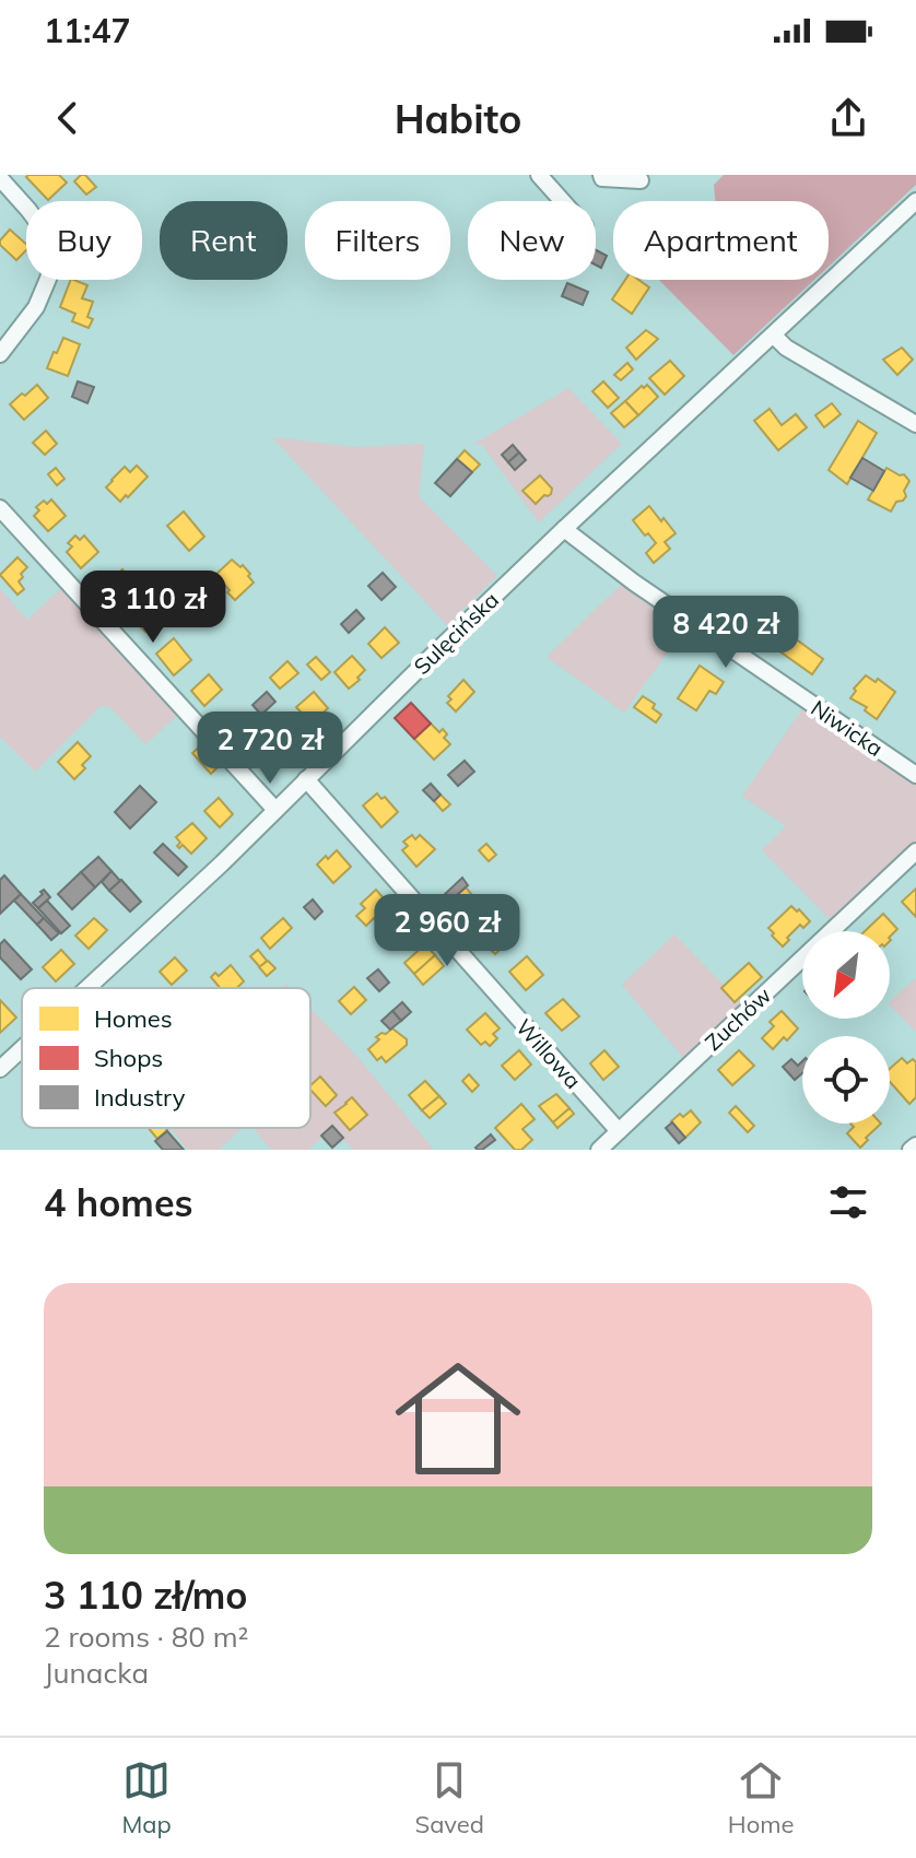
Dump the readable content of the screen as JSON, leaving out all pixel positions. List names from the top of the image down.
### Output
{
  "streets": {
    "street": [
      "Sulęcińska",
      "Niwicka",
      "Zuchów",
      "Willowa"
    ]
  },
  "crossings": [
    ["Sulęcińska", "Niwicka"],
    ["Sulęcińska", "Willowa"],
    ["Zuchów", "Willowa"]
  ],
  "legend": ["Homes", "Shops", "Industry"],
  "north": "bottom left",
  "page": {
    "status": "11:47",
    "header": "Habito",
    "chip": [
      "Buy",
      "Rent",
      "Filters",
      "New",
      "Apartment"
    ],
    "price": [
      "3 110 zł",
      "8 420 zł",
      "2 720 zł",
      "2 960 zł"
    ],
    "heading": "4 homes",
    "list": [
      {
        "name": "3 110 zł/mo",
        "note": "2 rooms · 80 m² · Junacka"
      }
    ],
    "tabs": ["Map", "Saved", "Home"]
  }
}
